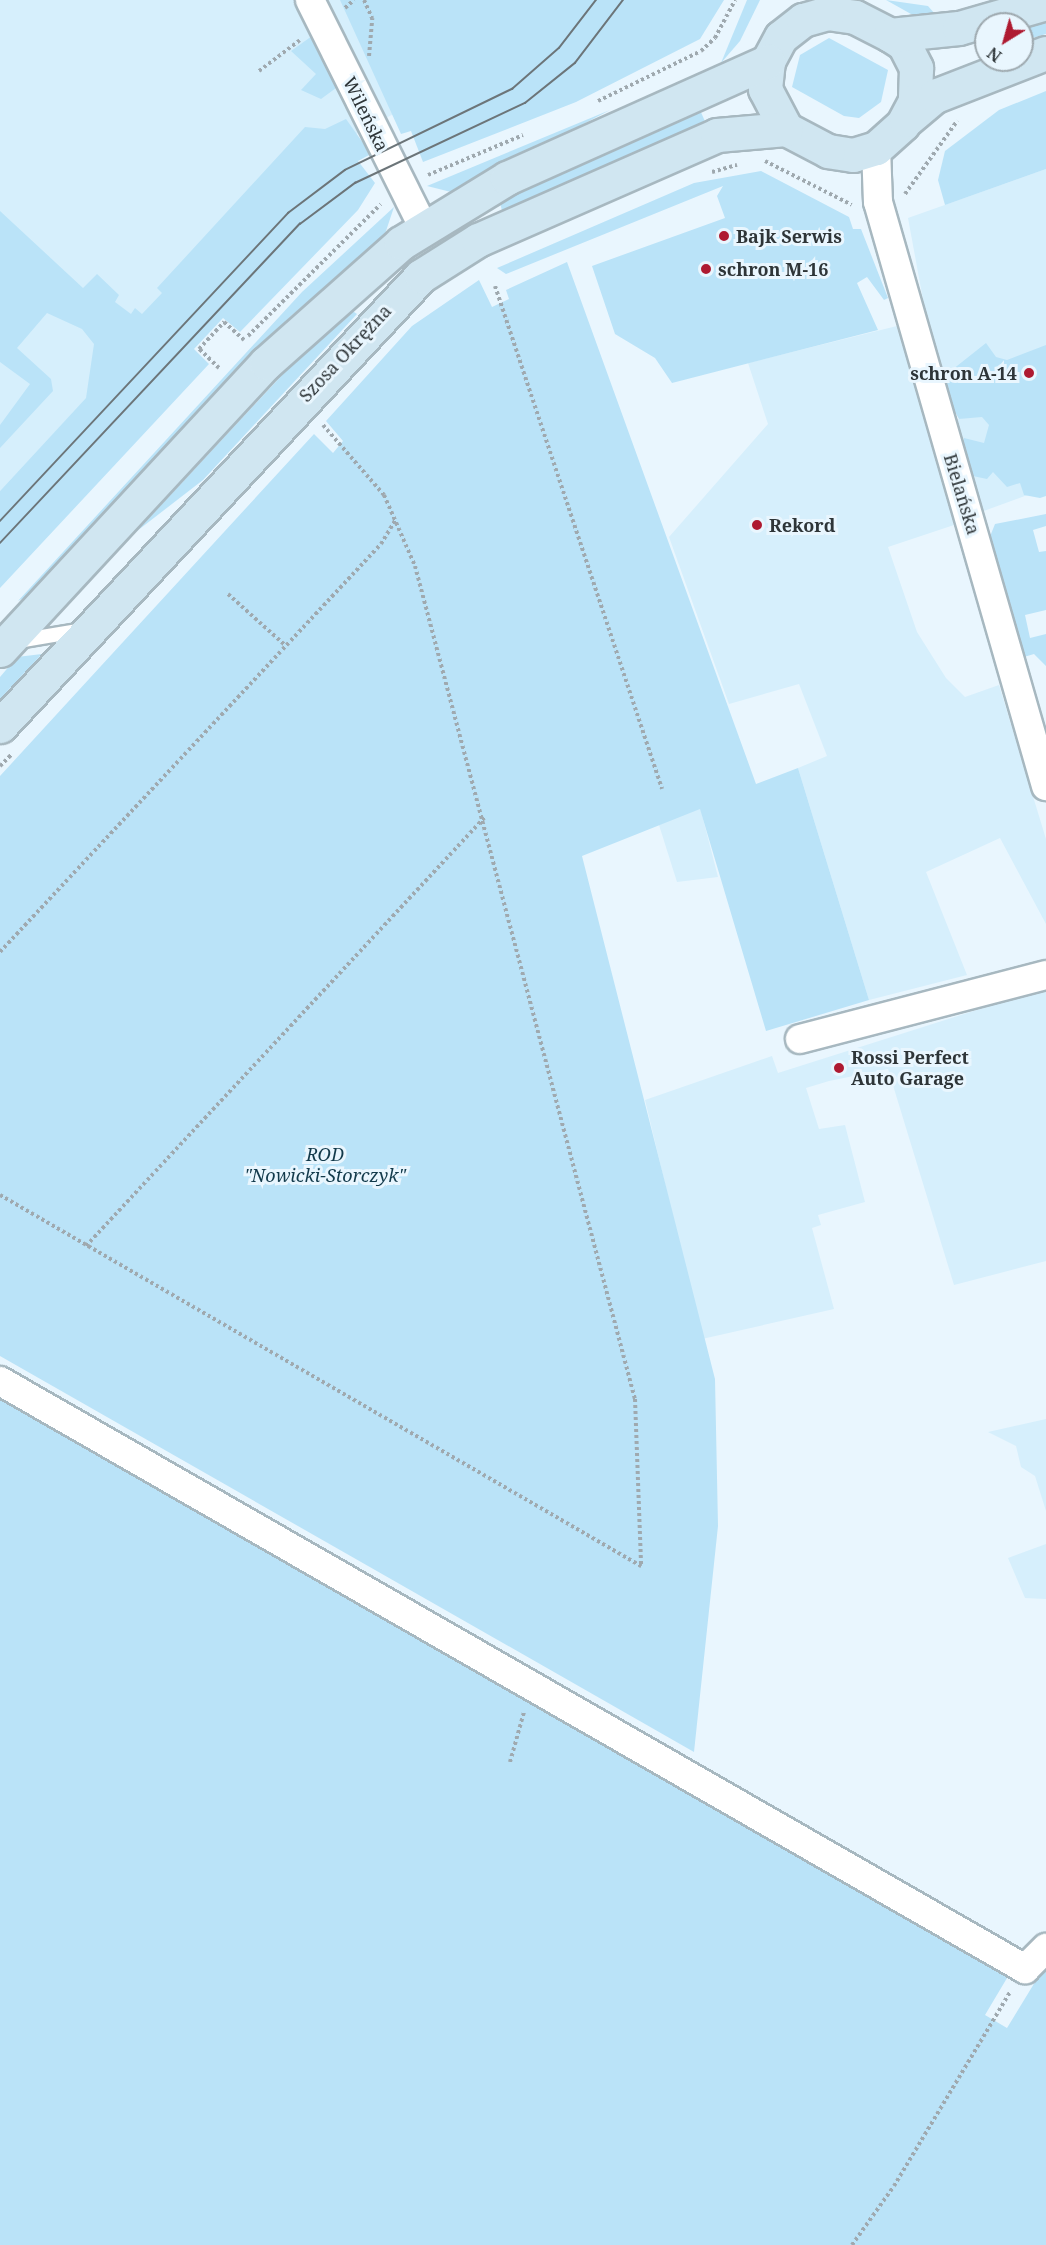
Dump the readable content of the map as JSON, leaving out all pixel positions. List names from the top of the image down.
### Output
{
  "streets": {
    "street": ["Wileńska", "Szosa Okrężna", "Bielańska"]
  },
  "crossings": [
    ["Szosa Okrężna", "Bielańska"]
  ],
  "parks": ["ROD \"Nowicki-Storczyk\""],
  "places": [
    "Bajk Serwis",
    "schron M-16",
    "schron A-14",
    "Rekord",
    "Rossi Perfect Auto Garage"
  ],
  "north": "bottom left"
}
